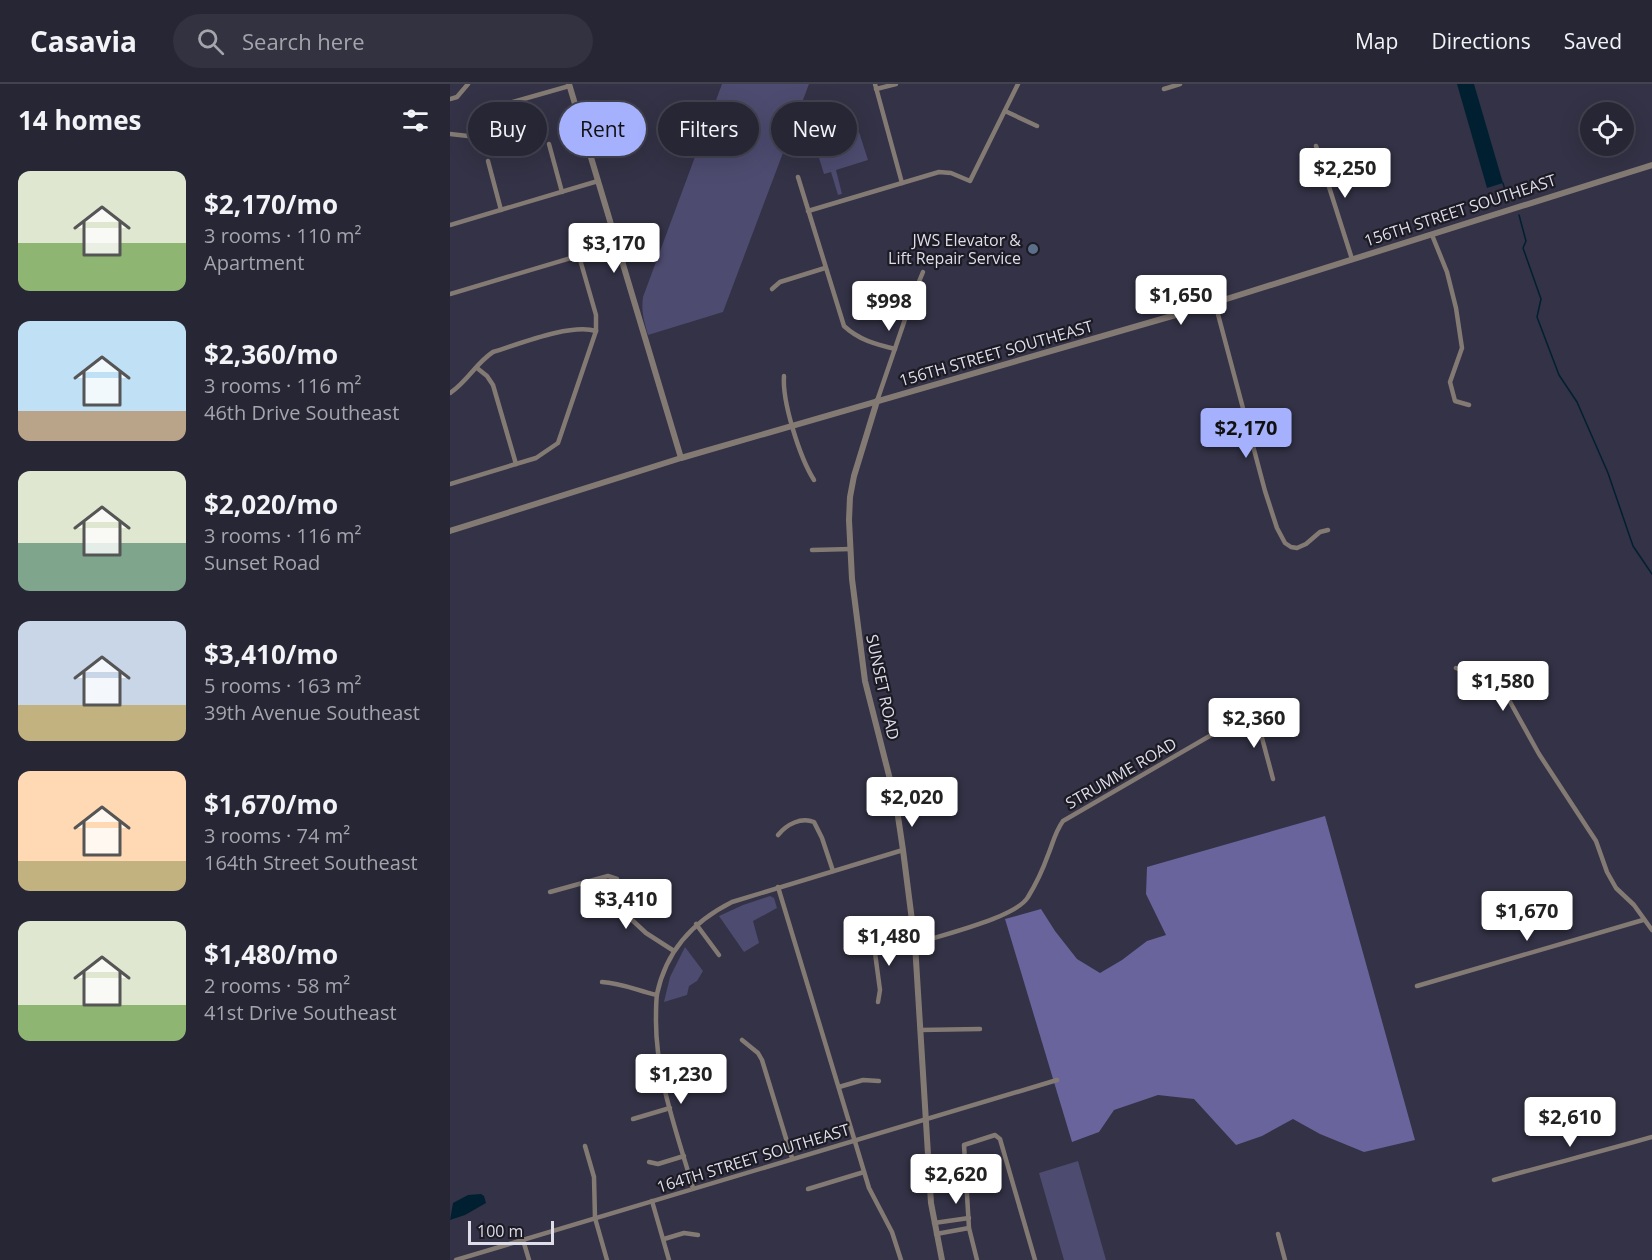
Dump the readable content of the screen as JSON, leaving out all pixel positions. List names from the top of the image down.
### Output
{
  "streets": {
    "street": [
      "156TH STREET SOUTHEAST",
      "SUNSET ROAD",
      "STRUMME ROAD",
      "164TH STREET SOUTHEAST"
    ]
  },
  "crossings": [
    ["156TH STREET SOUTHEAST", "SUNSET ROAD"],
    ["SUNSET ROAD", "STRUMME ROAD"],
    ["SUNSET ROAD", "164TH STREET SOUTHEAST"]
  ],
  "places": ["JWS Elevator & Lift Repair Service"],
  "scale_bar": "100 m",
  "page": {
    "header": "Casavia",
    "search": "Search here",
    "nav": ["Map", "Directions", "Saved"],
    "heading": "14 homes",
    "chip": [
      "Buy",
      "Rent",
      "Filters",
      "New"
    ],
    "price": [
      "$2,250",
      "$3,170",
      "$1,650",
      "$998",
      "$2,170",
      "$1,580",
      "$2,360",
      "$2,020",
      "$3,410",
      "$1,670",
      "$1,480",
      "$1,230",
      "$2,610",
      "$2,620"
    ],
    "list": [
      {
        "name": "$2,170/mo",
        "note": "3 rooms · 110 m² · Apartment"
      },
      {
        "name": "$2,360/mo",
        "note": "3 rooms · 116 m² · 46th Drive Southeast"
      },
      {
        "name": "$2,020/mo",
        "note": "3 rooms · 116 m² · Sunset Road"
      },
      {
        "name": "$3,410/mo",
        "note": "5 rooms · 163 m² · 39th Avenue Southeast"
      },
      {
        "name": "$1,670/mo",
        "note": "3 rooms · 74 m² · 164th Street Southeast"
      },
      {
        "name": "$1,480/mo",
        "note": "2 rooms · 58 m² · 41st Drive Southeast"
      }
    ],
    "scale": "100 m"
  }
}
